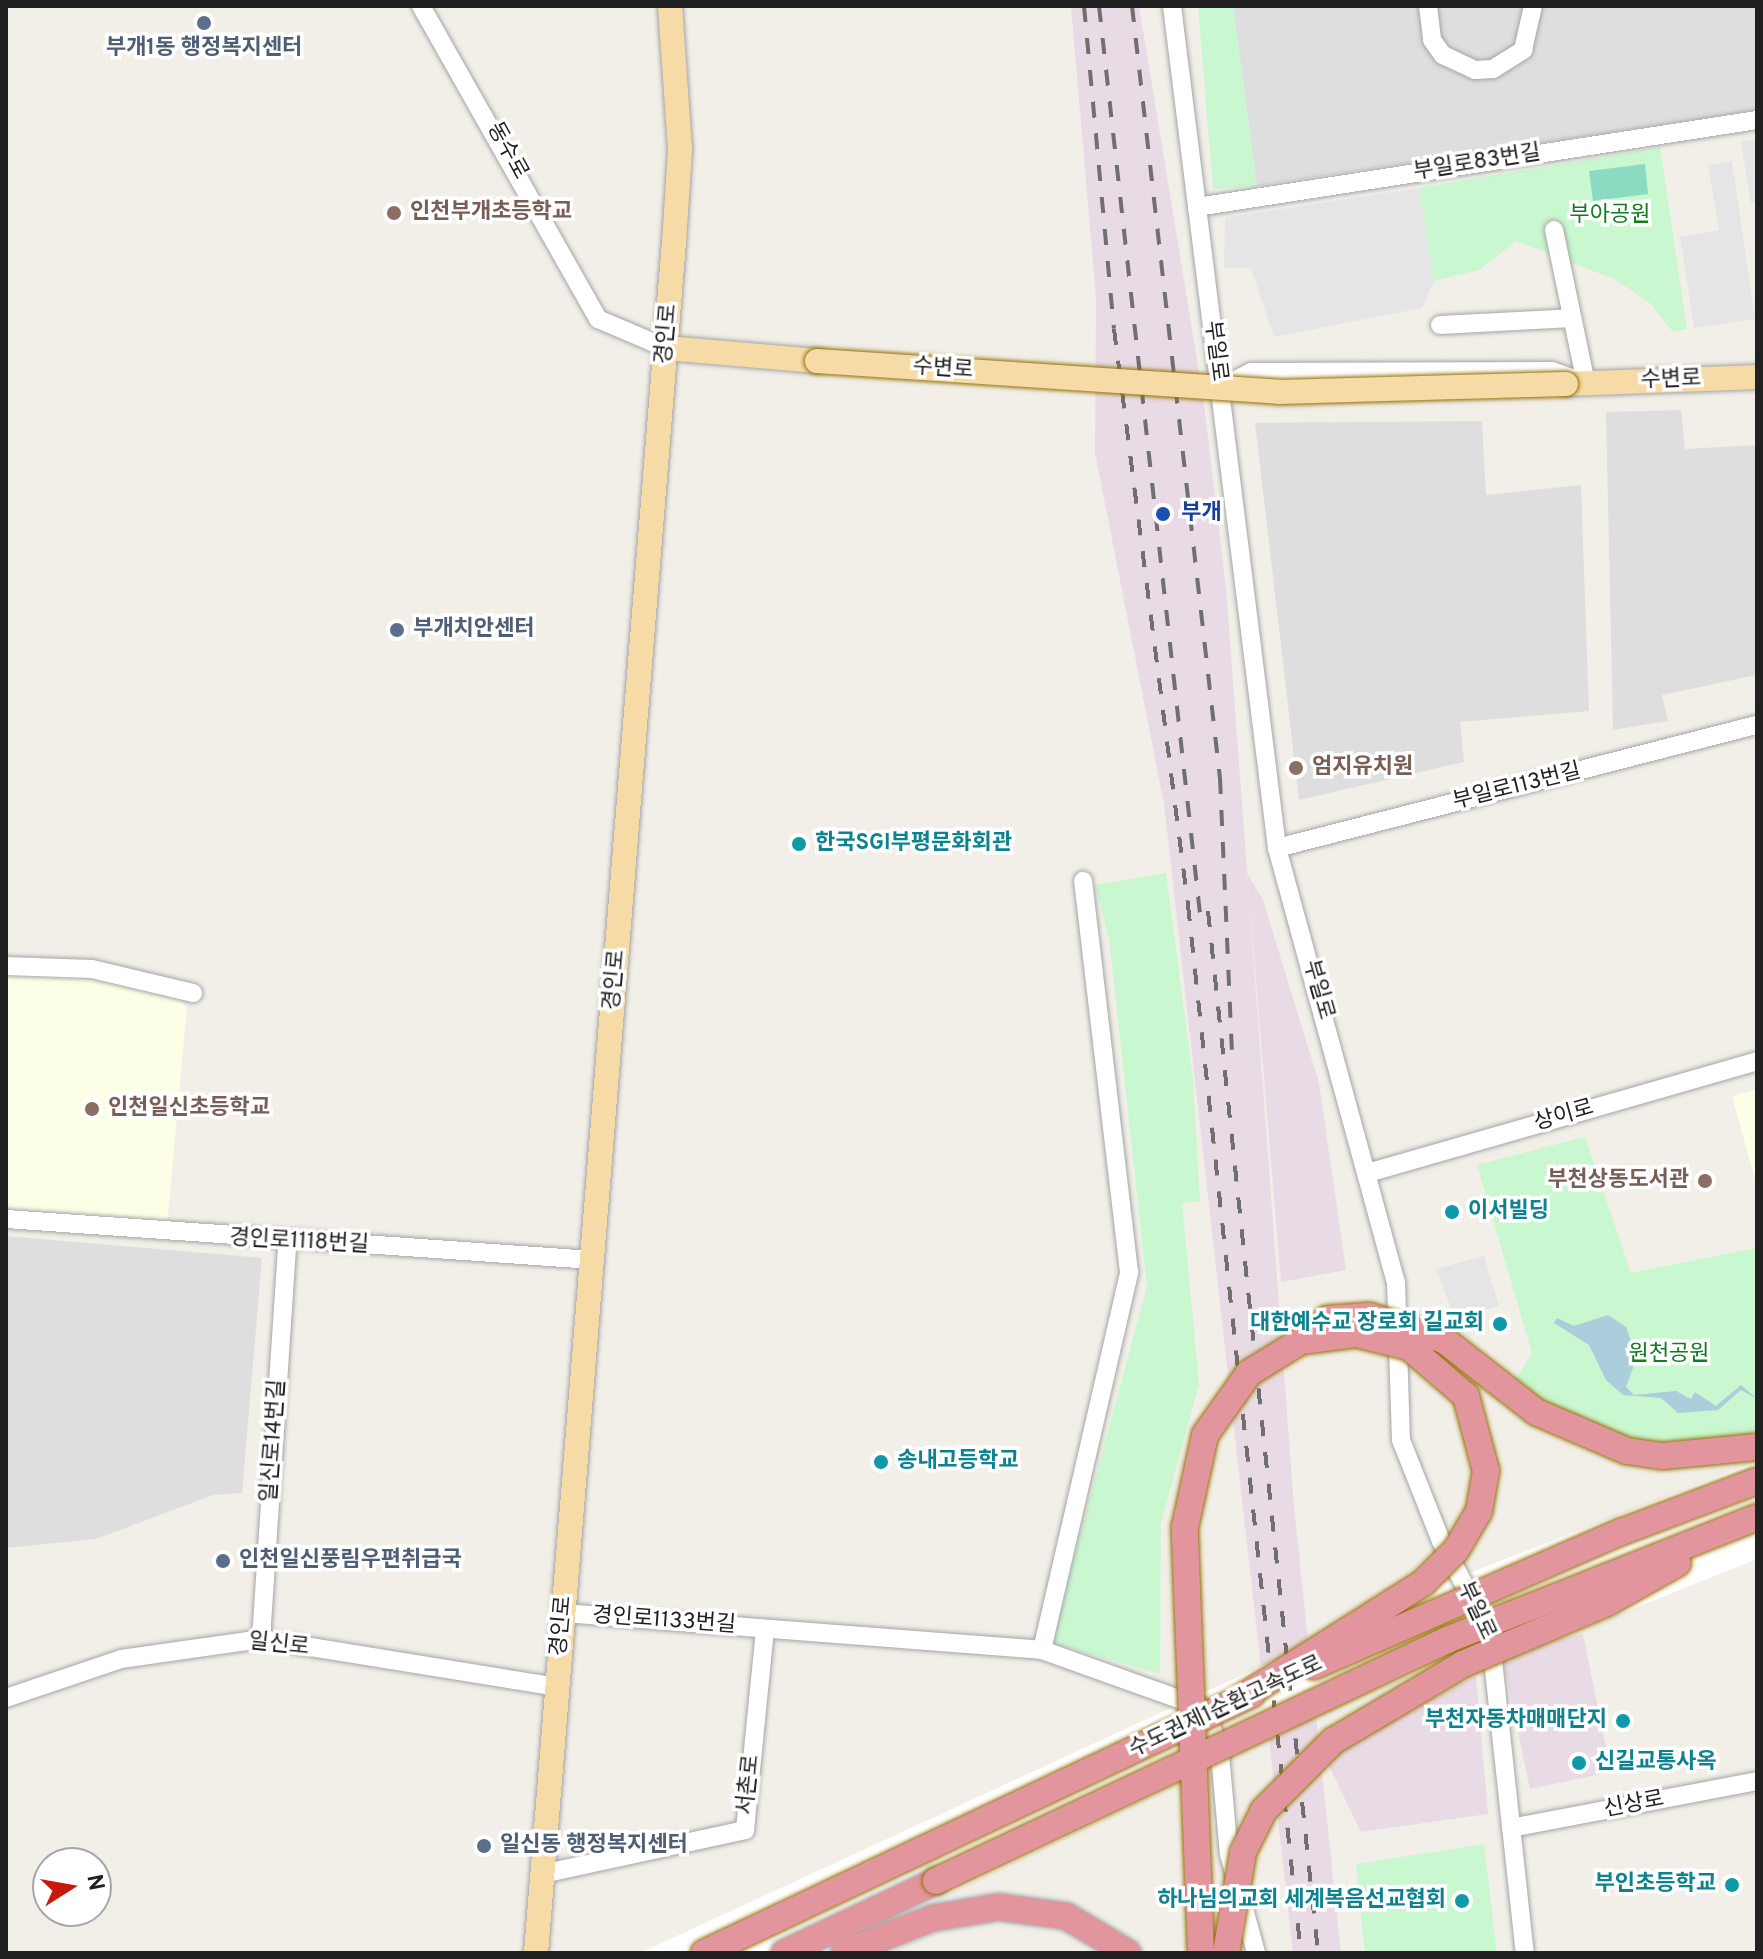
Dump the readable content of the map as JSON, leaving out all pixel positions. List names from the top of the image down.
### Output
{
  "streets": {
    "highway": ["수도권제1순환고속도로"],
    "main road": ["경인로", "수변로"],
    "street": [
      "동수로",
      "부일로83번길",
      "부일로",
      "부일로113번길",
      "상이로",
      "경인로1118번길",
      "일신로14번길",
      "경인로1133번길",
      "일신로",
      "서촌로",
      "신상로"
    ]
  },
  "crossings": [
    ["동수로", "경인로"],
    ["동수로", "수변로"],
    ["부일로83번길", "부일로"],
    ["경인로", "수변로"],
    ["경인로", "경인로1118번길"],
    ["경인로", "경인로1133번길"],
    ["경인로", "일신로"],
    ["경인로", "서촌로"],
    ["부일로", "수변로"],
    ["부일로", "부일로113번길"],
    ["부일로", "상이로"],
    ["부일로", "신상로"],
    ["경인로1118번길", "일신로14번길"],
    ["일신로14번길", "일신로"],
    ["경인로1133번길", "서촌로"]
  ],
  "parks": ["부아공원", "원천공원"],
  "places": [
    "부개1동 행정복지센터",
    "인천부개초등학교",
    "부개",
    "부개치안센터",
    "엄지유치원",
    "한국SGI부평문화회관",
    "인천일신초등학교",
    "부천상동도서관",
    "이서빌딩",
    "대한예수교 장로회 길교회",
    "송내고등학교",
    "인천일신풍림우편취급국",
    "부천자동차매매단지",
    "신길교통사옥",
    "일신동 행정복지센터",
    "부인초등학교",
    "하나님의교회 세계복음선교협회"
  ],
  "north": "right"
}
